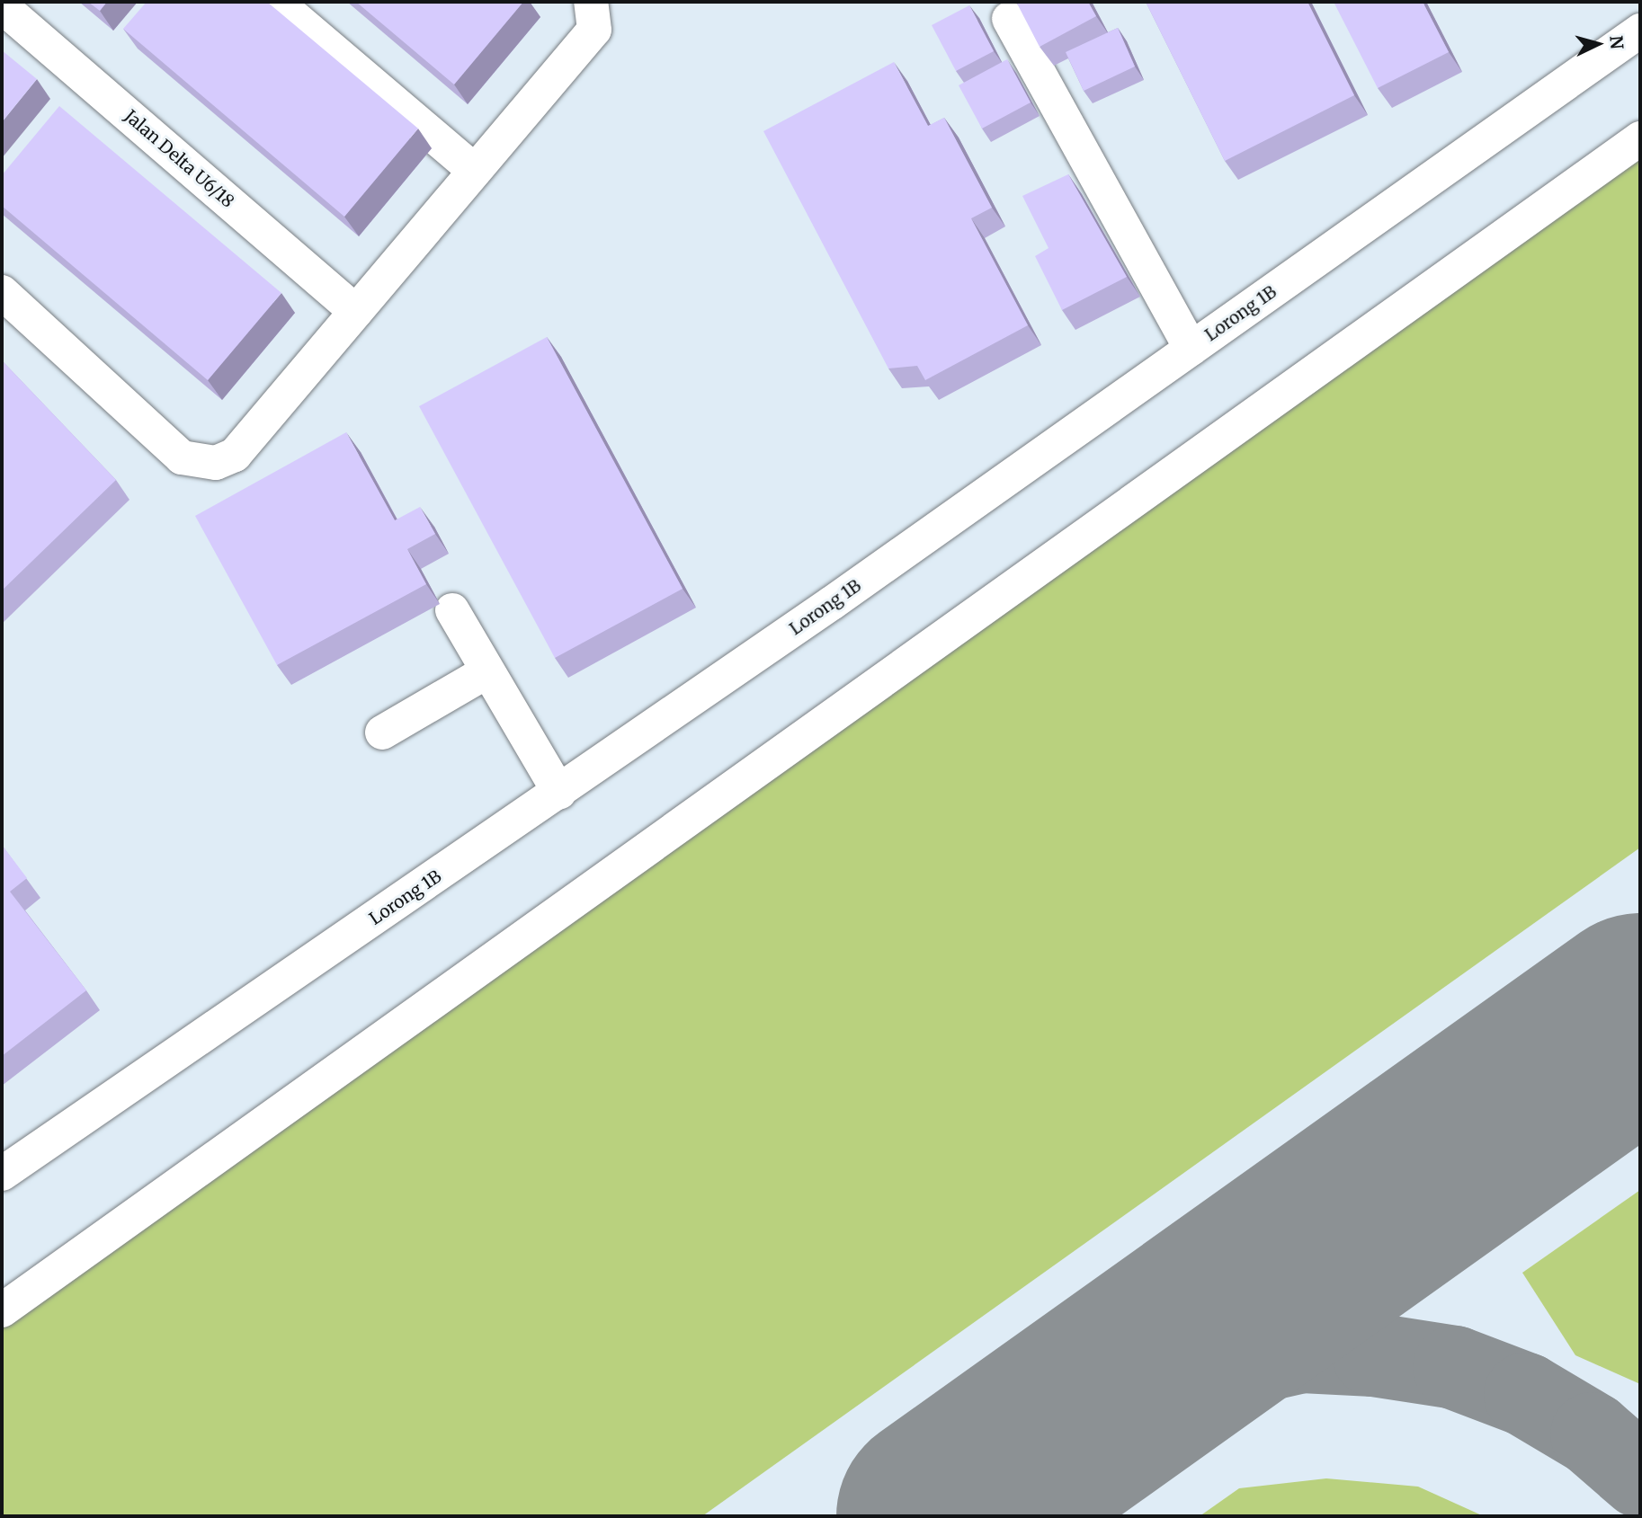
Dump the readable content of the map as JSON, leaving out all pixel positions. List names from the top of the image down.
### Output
{
  "streets": {
    "street": ["Jalan Delta U6/18", "Lorong 1B"]
  },
  "north": "right"
}
